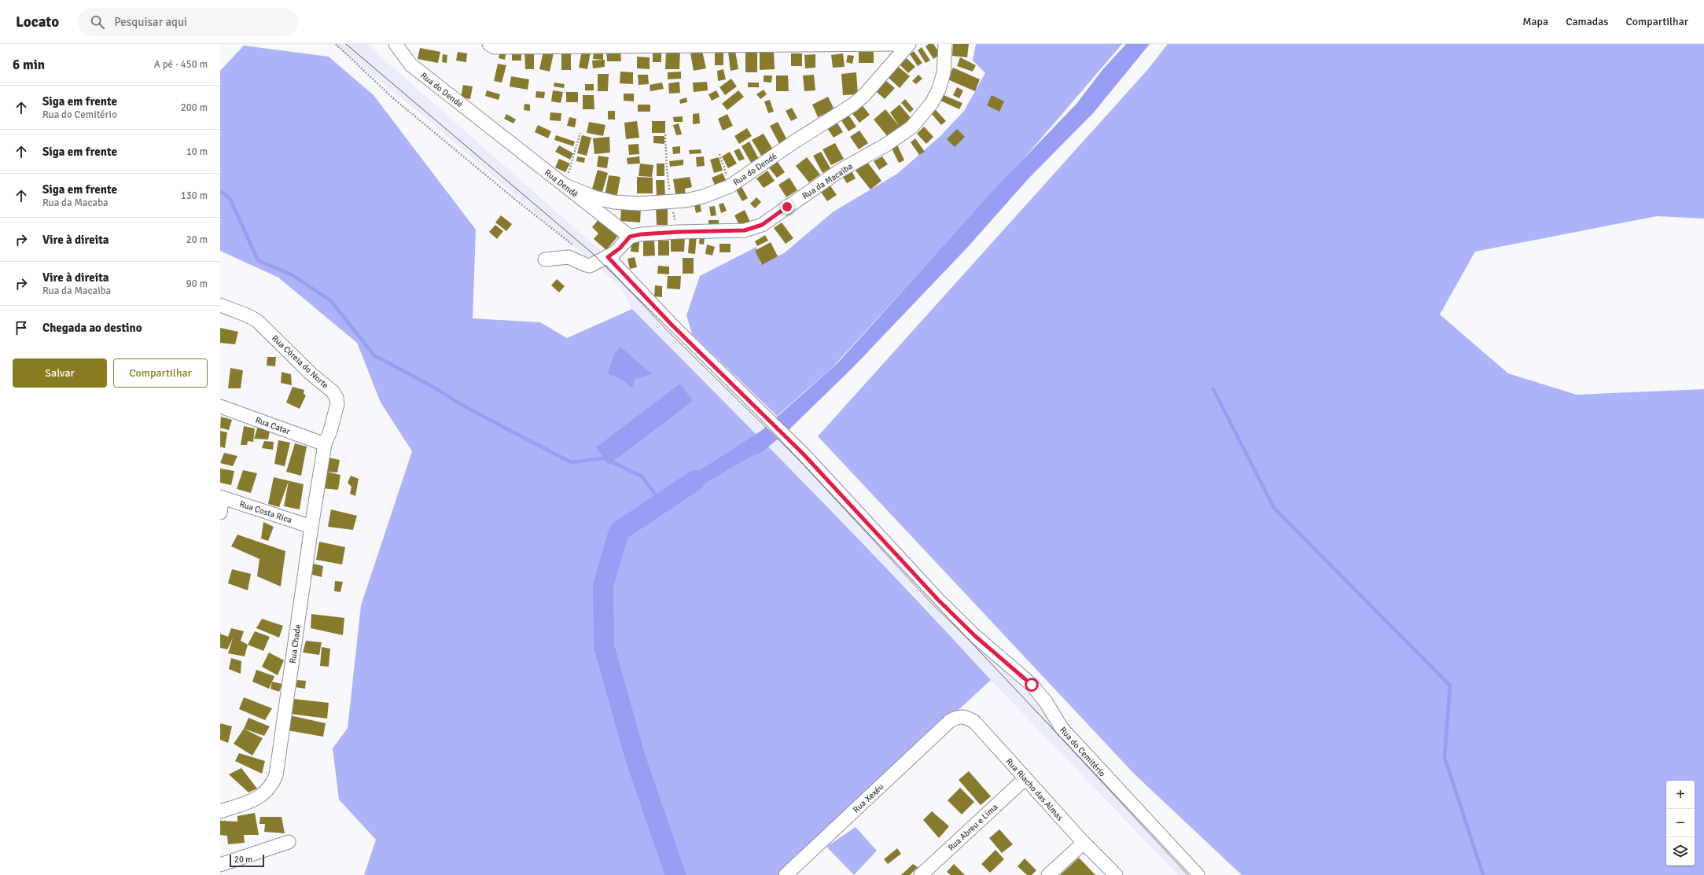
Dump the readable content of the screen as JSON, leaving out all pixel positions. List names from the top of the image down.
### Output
{
  "streets": {
    "street": [
      "Rua do Dendé",
      "Rua da Macaiba",
      "Rua Dendê",
      "Rua Córeia do Norte",
      "Rua Catar",
      "Rua Costa Rica",
      "Rua Chade",
      "Rua do Cemitério",
      "Rua Riacho das Almas",
      "Rua Xexéu",
      "Rua Abreu e Lima"
    ]
  },
  "crossings": [
    ["Rua do Dendé", "Rua Dendê"],
    ["Rua da Macaiba", "Rua Dendê"],
    ["Rua Córeia do Norte", "Rua Catar"],
    ["Rua Córeia do Norte", "Rua Chade"],
    ["Rua Catar", "Rua Chade"],
    ["Rua Costa Rica", "Rua Chade"],
    ["Rua Riacho das Almas", "Rua Xexéu"],
    ["Rua Riacho das Almas", "Rua Abreu e Lima"]
  ],
  "scale_bar": "20 m",
  "page": {
    "header": "Locato",
    "search": "Pesquisar aqui",
    "nav": ["Mapa", "Camadas", "Compartilhar"],
    "heading": ["6 min", "A pé · 450 m"],
    "list": [
      ["Siga em frente", "Rua do Cemitério", "200 m"],
      ["Siga em frente", "10 m"],
      ["Siga em frente", "Rua da Macaba", "130 m"],
      ["Vire à direita", "20 m"],
      ["Vire à direita", "Rua da Macaiba", "90 m"],
      "Chegada ao destino"
    ],
    "buttons": ["Salvar", "Compartilhar"],
    "map_buttons": ["+", "−"],
    "scale": "20 m"
  }
}
